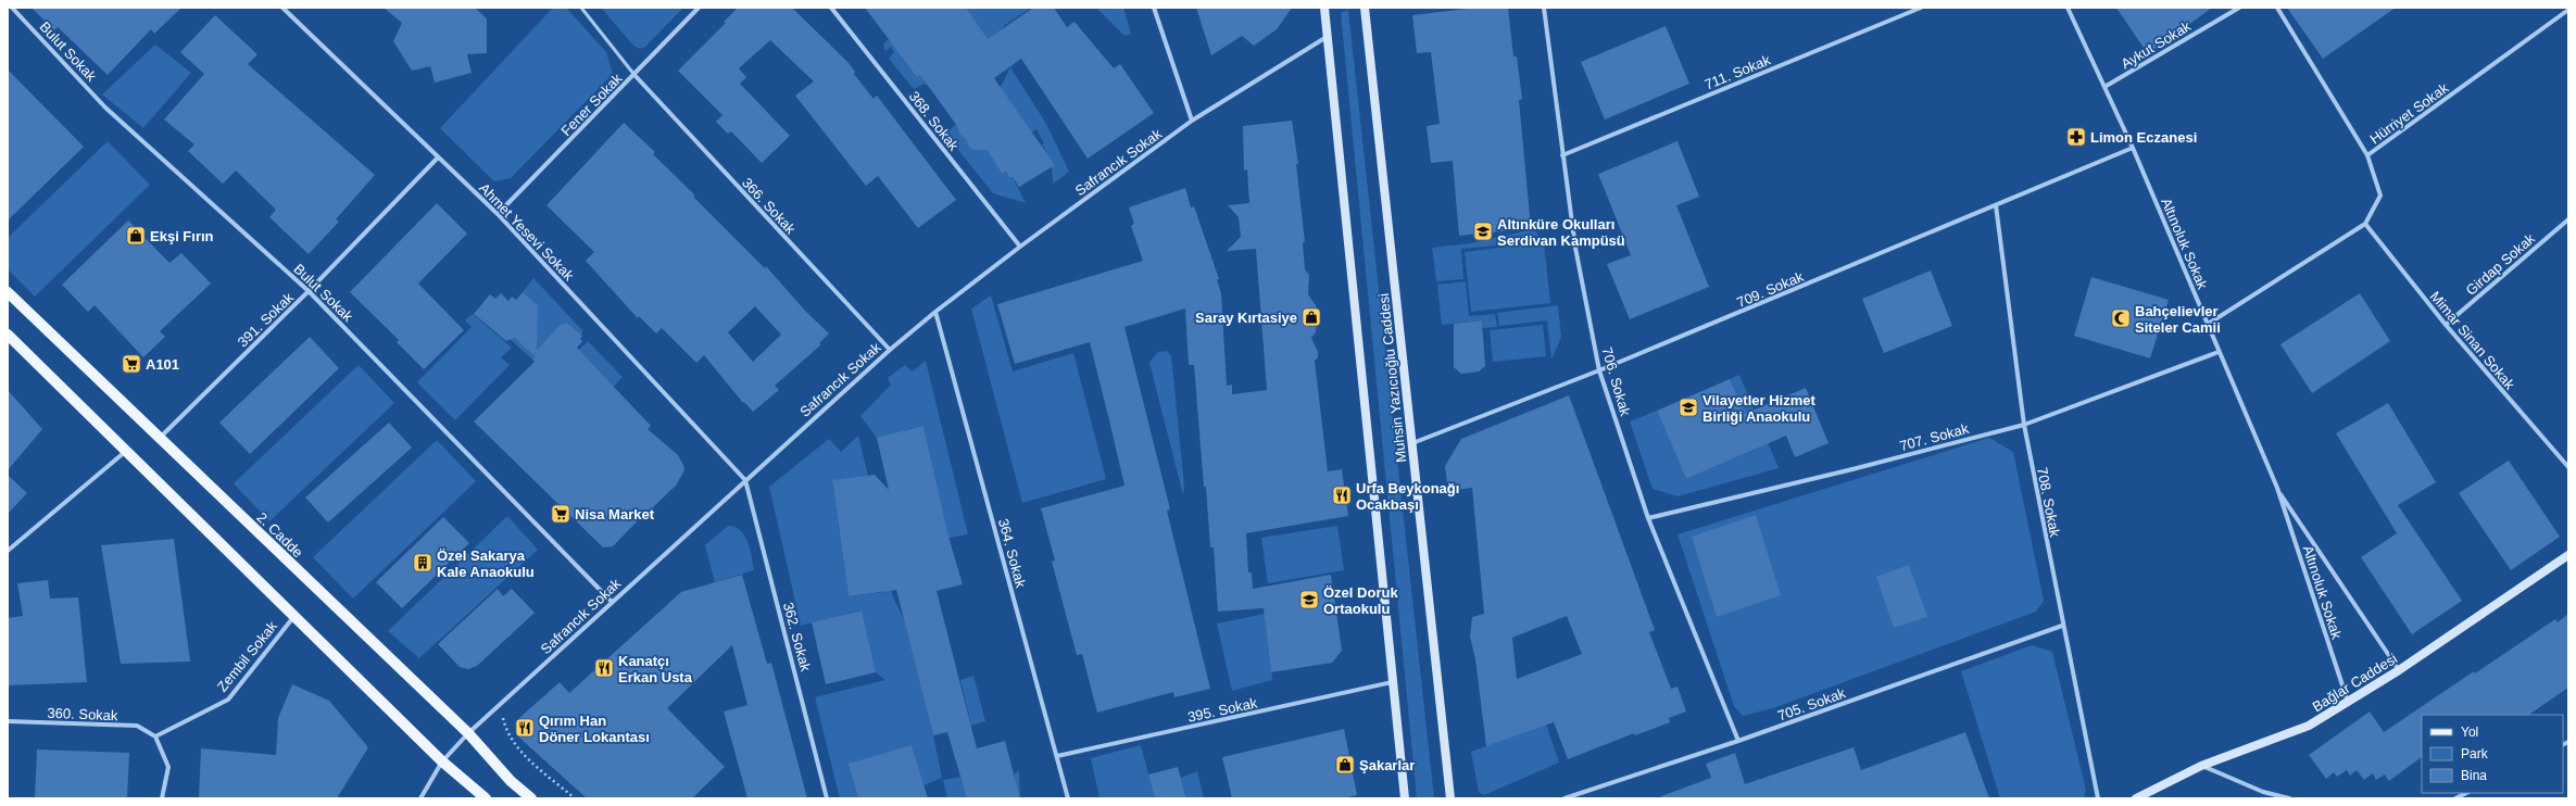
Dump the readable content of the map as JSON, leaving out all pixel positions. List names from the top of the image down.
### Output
{
  "streets": {
    "main road": ["Muhsin Yazıcıoğlu Caddesi", "2. Cadde", "Bağlar Caddesi"],
    "street": [
      "Aykut Sokak",
      "Bulut Sokak",
      "711. Sokak",
      "Fener Sokak",
      "Hürriyet Sokak",
      "368. Sokak",
      "Safrancık Sokak",
      "366. Sokak",
      "Ahmet Yesevi Sokak",
      "Altınoluk Sokak",
      "Girdap Sokak",
      "709. Sokak",
      "391. Sokak",
      "Mimar Sinan Sokak",
      "706. Sokak",
      "707. Sokak",
      "708. Sokak",
      "364. Sokak",
      "362. Sokak",
      "Zembil Sokak",
      "705. Sokak",
      "395. Sokak",
      "360. Sokak"
    ]
  },
  "crossings": [
    ["Aykut Sokak", "Altınoluk Sokak"],
    ["Bulut Sokak", "Safrancık Sokak"],
    ["Bulut Sokak", "391. Sokak"],
    ["711. Sokak", "706. Sokak"],
    ["Fener Sokak", "366. Sokak"],
    ["Fener Sokak", "Ahmet Yesevi Sokak"],
    ["Hürriyet Sokak", "Mimar Sinan Sokak"],
    ["368. Sokak", "Safrancık Sokak"],
    ["Safrancık Sokak", "366. Sokak"],
    ["Safrancık Sokak", "Ahmet Yesevi Sokak"],
    ["Safrancık Sokak", "Muhsin Yazıcıoğlu Caddesi"],
    ["Safrancık Sokak", "2. Cadde"],
    ["Safrancık Sokak", "364. Sokak"],
    ["Safrancık Sokak", "362. Sokak"],
    ["Ahmet Yesevi Sokak", "391. Sokak"],
    ["Ahmet Yesevi Sokak", "362. Sokak"],
    ["Altınoluk Sokak", "709. Sokak"],
    ["Altınoluk Sokak", "707. Sokak"],
    ["Altınoluk Sokak", "Bağlar Caddesi"],
    ["Girdap Sokak", "Mimar Sinan Sokak"],
    ["709. Sokak", "Muhsin Yazıcıoğlu Caddesi"],
    ["709. Sokak", "706. Sokak"],
    ["709. Sokak", "708. Sokak"],
    ["391. Sokak", "2. Cadde"],
    ["Muhsin Yazıcıoğlu Caddesi", "395. Sokak"],
    ["706. Sokak", "707. Sokak"],
    ["706. Sokak", "705. Sokak"],
    ["707. Sokak", "708. Sokak"],
    ["708. Sokak", "705. Sokak"],
    ["364. Sokak", "395. Sokak"],
    ["Zembil Sokak", "360. Sokak"]
  ],
  "places": {
    "pharmacy": ["Limon Eczanesi"],
    "school or university": ["Altınküre Okulları Serdivan Kampüsü", "Vilayetler Hizmet Birliği Anaokulu", "Özel Doruk Ortaokulu"],
    "shop": ["Ekşi Fırın", "Saray Kırtasiye", "Şakarlar"],
    "mosque": ["Bahçelievler Siteler Camii"],
    "supermarket": ["A101", "Nisa Market"],
    "restaurant": ["Urfa Beykonağı Ocakbaşı", "Kanatçı Erkan Usta", "Qırım Han Döner Lokantası"],
    "building": ["Özel Sakarya Kale Anaokulu"]
  },
  "legend": ["Yol", "Park", "Bina"]
}
